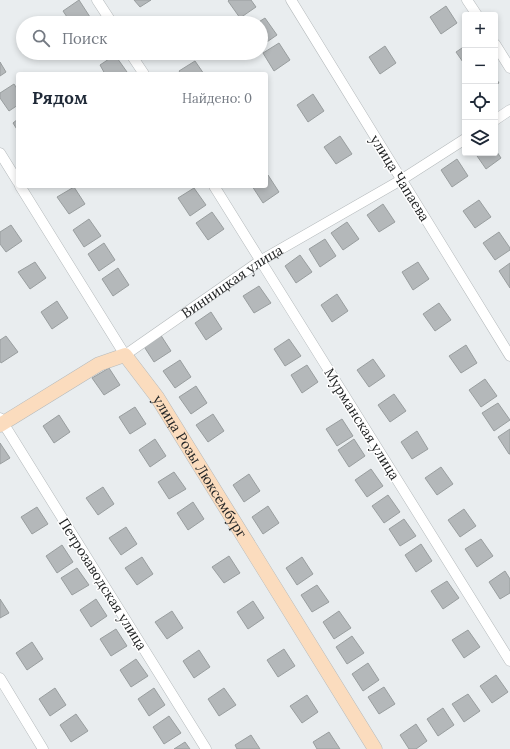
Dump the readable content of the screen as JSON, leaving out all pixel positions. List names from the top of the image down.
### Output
{
  "streets": {
    "main road": ["Винницкая улица", "улица Розы Люксембург"],
    "street": ["улица Чапаева", "Мурманская улица", "Петрозаводская улица"]
  },
  "crossings": [
    ["улица Чапаева", "Винницкая улица"],
    ["Винницкая улица", "Мурманская улица"],
    ["Винницкая улица", "улица Розы Люксембург"],
    ["Винницкая улица", "Петрозаводская улица"]
  ],
  "page": {
    "map_buttons": ["+", "−"],
    "search": "Поиск",
    "heading": ["Рядом", "Найдено: 0"]
  }
}
